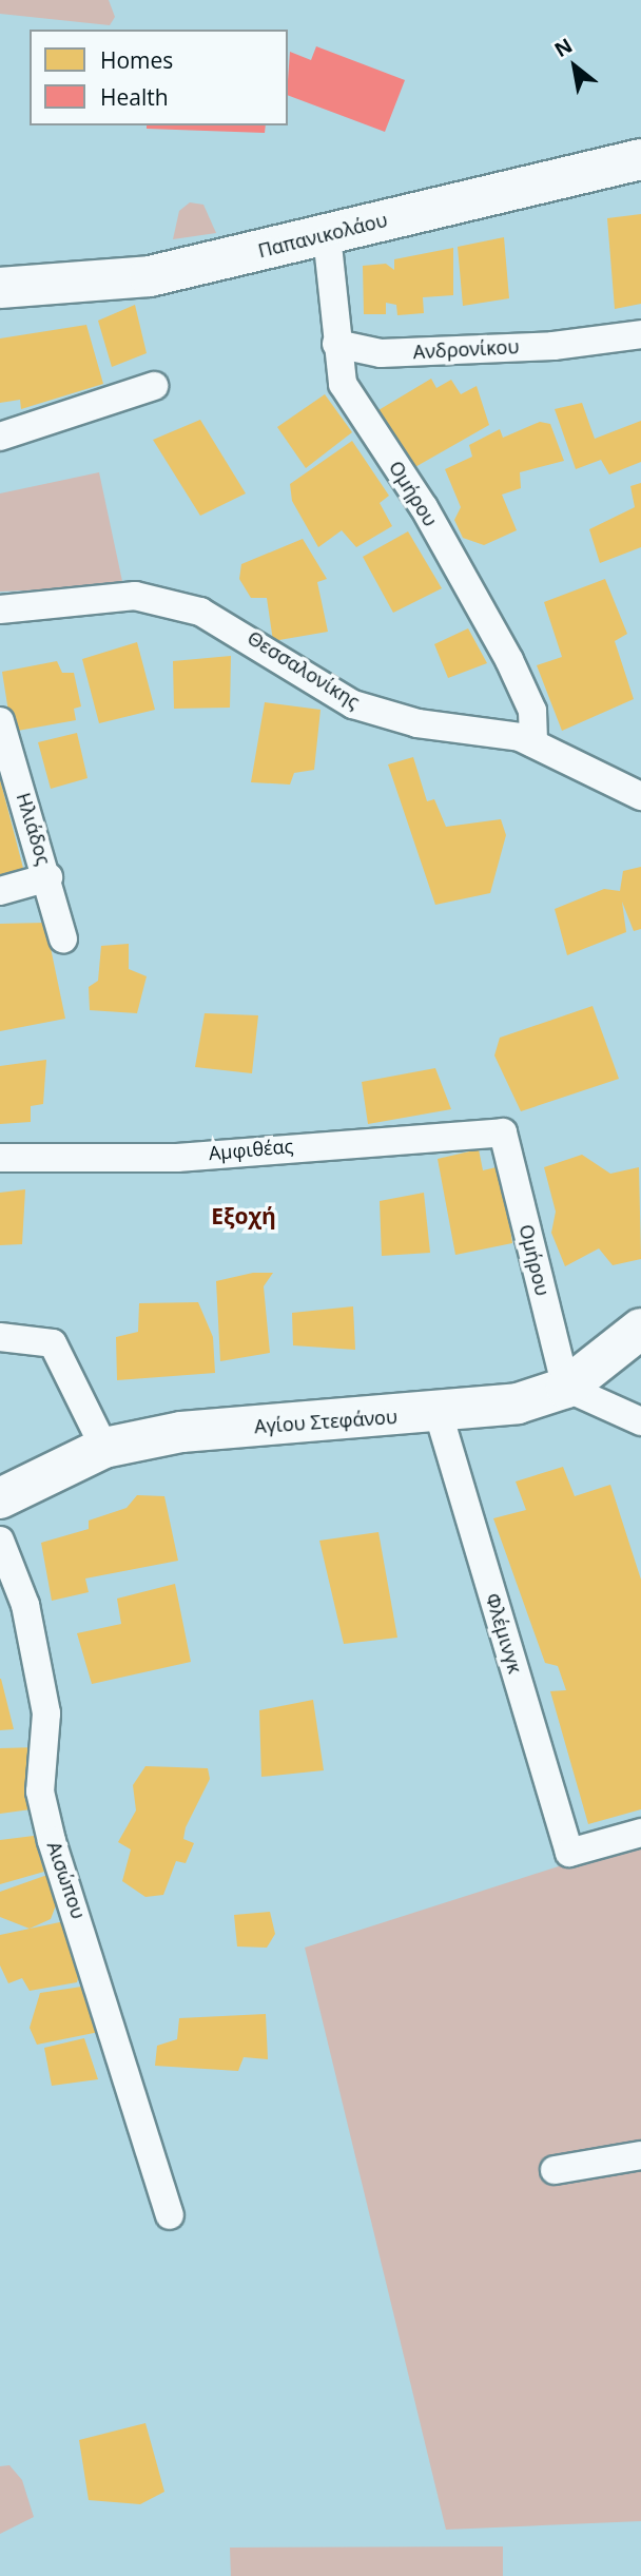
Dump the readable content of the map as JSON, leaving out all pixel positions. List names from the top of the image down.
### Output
{
  "streets": {
    "street": [
      "Παπανικολάου",
      "Ανδρονίκου",
      "Ομήρου",
      "Θεσσαλονίκης",
      "Ηλιάδος",
      "Αμφιθέας",
      "Αγίου Στεφάνου",
      "Φλέμινγκ",
      "Αισώπου"
    ]
  },
  "crossings": [
    ["Παπανικολάου", "Ομήρου"],
    ["Ανδρονίκου", "Ομήρου"],
    ["Ομήρου", "Θεσσαλονίκης"],
    ["Ομήρου", "Αμφιθέας"],
    ["Ομήρου", "Αγίου Στεφάνου"],
    ["Αγίου Στεφάνου", "Φλέμινγκ"]
  ],
  "districts": ["Εξοχή"],
  "legend": ["Homes", "Health"],
  "north": "top left"
}
